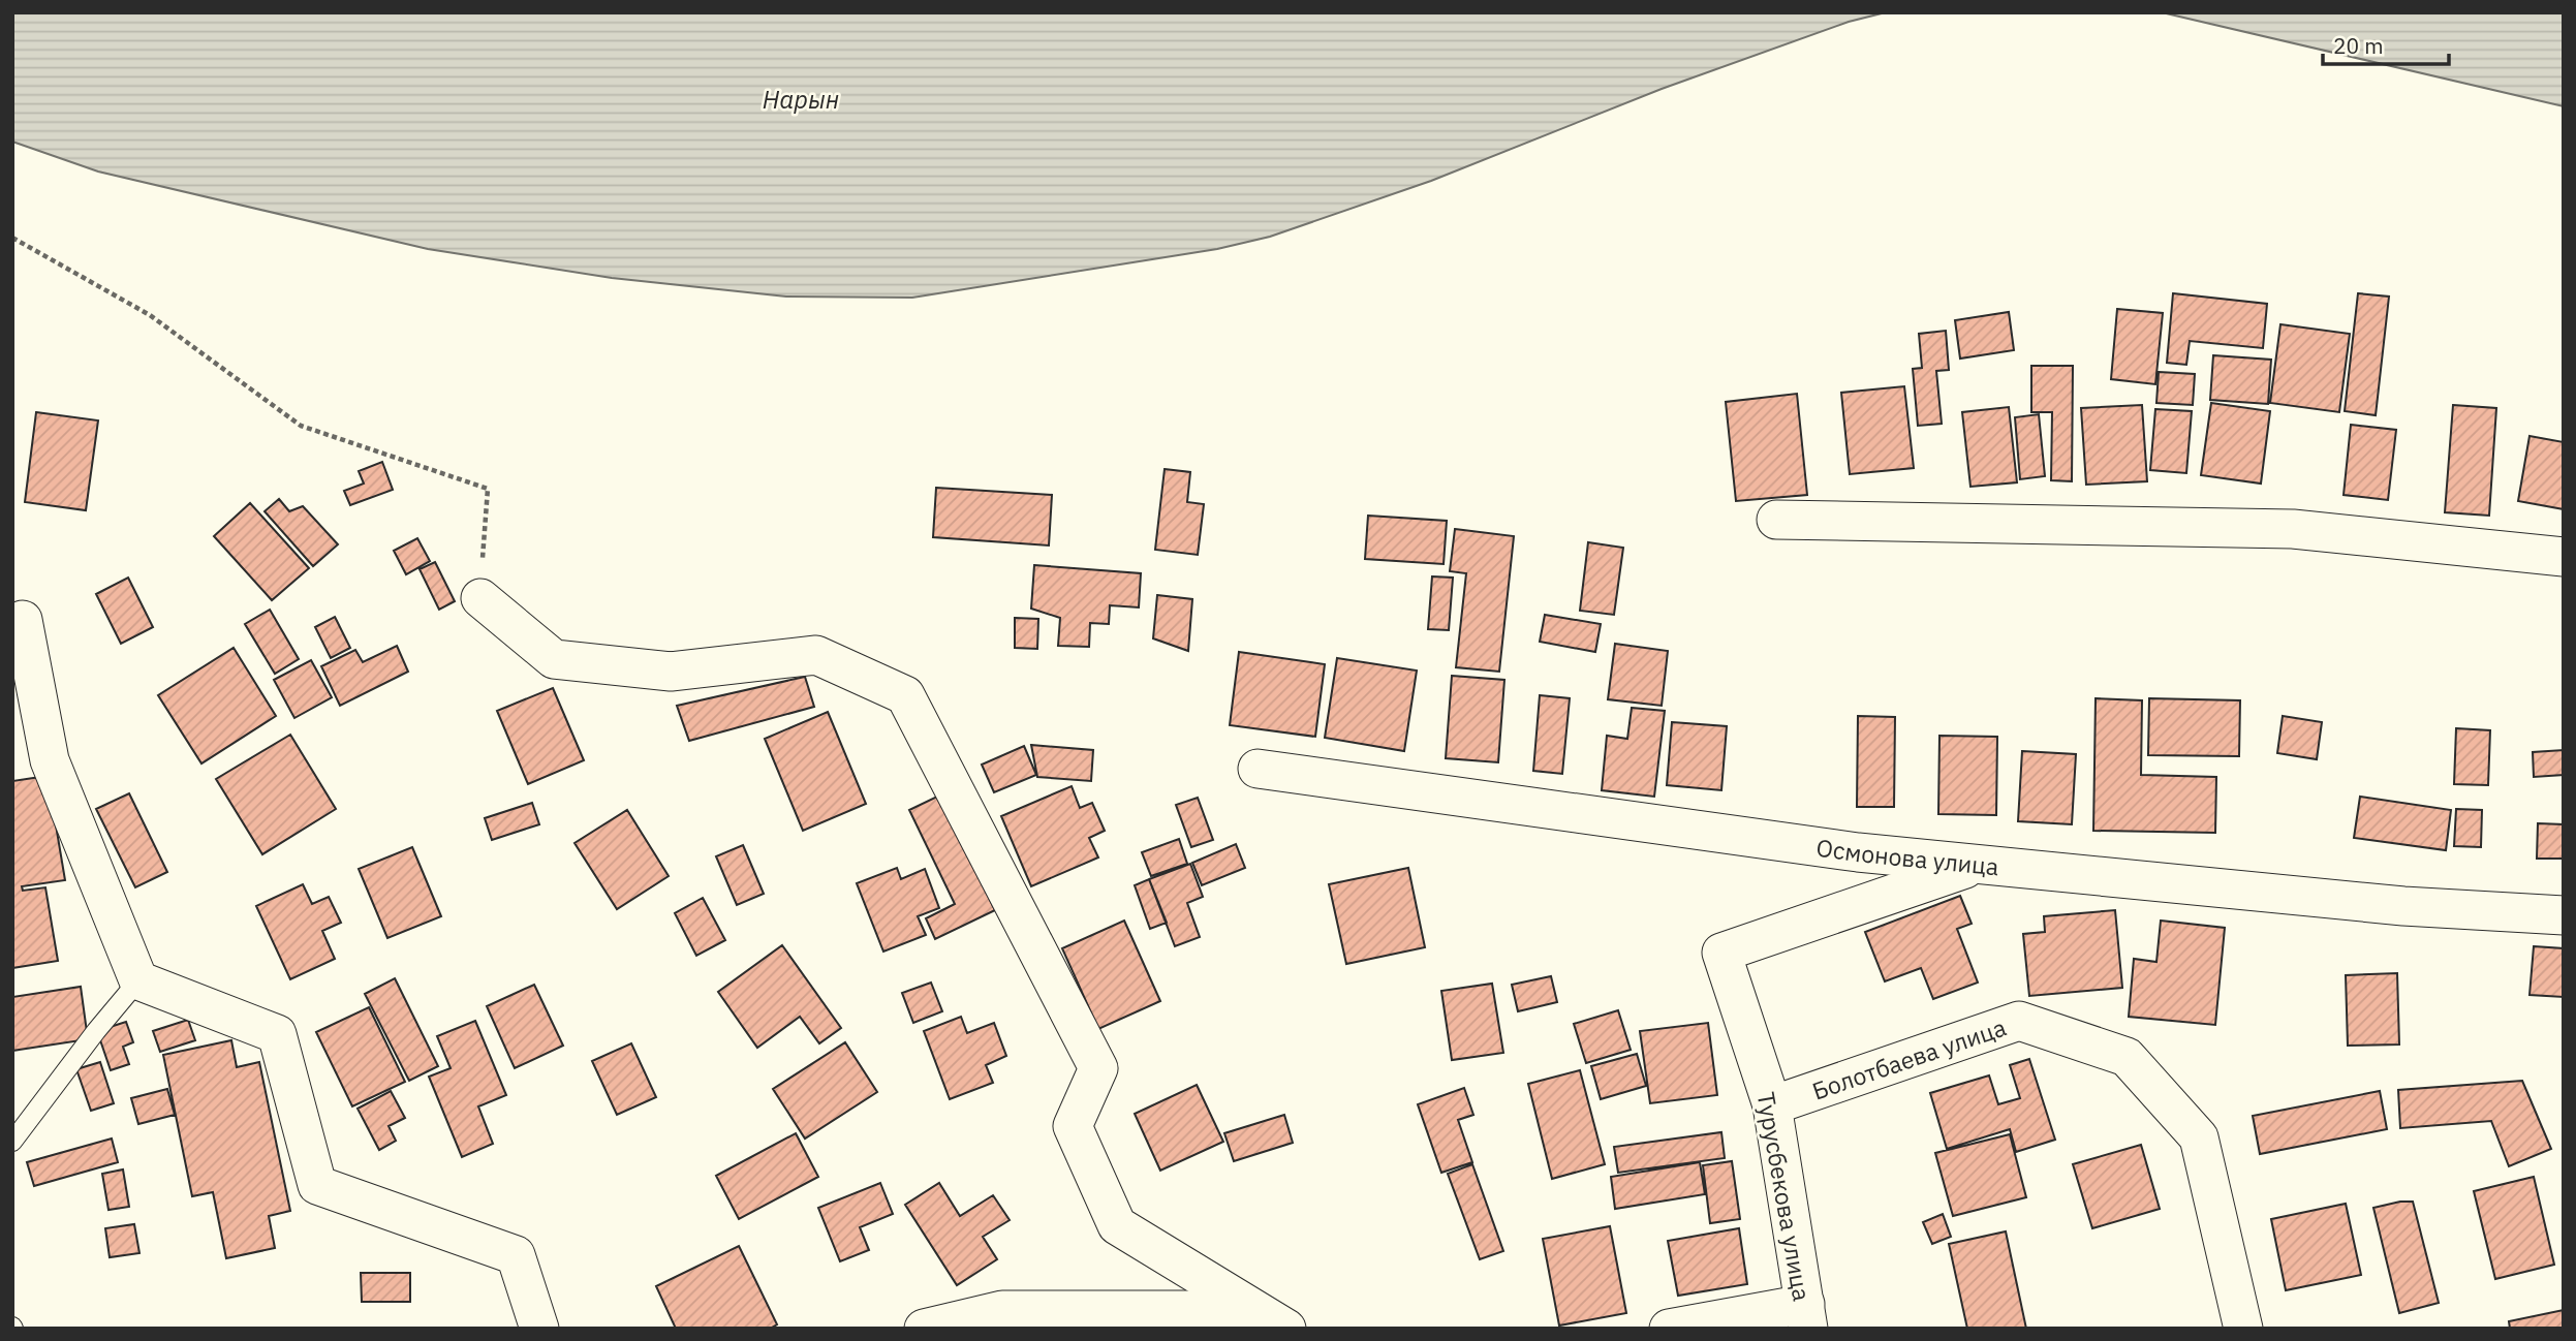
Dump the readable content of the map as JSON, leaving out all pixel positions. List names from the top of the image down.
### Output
{
  "streets": {
    "street": ["Осмонова улица", "Болотбаева улица", "Турусбекова улица"]
  },
  "crossings": [
    ["Осмонова улица", "Турусбекова улица"],
    ["Болотбаева улица", "Турусбекова улица"]
  ],
  "water": ["Нарын"],
  "scale_bar": "20 m"
}
